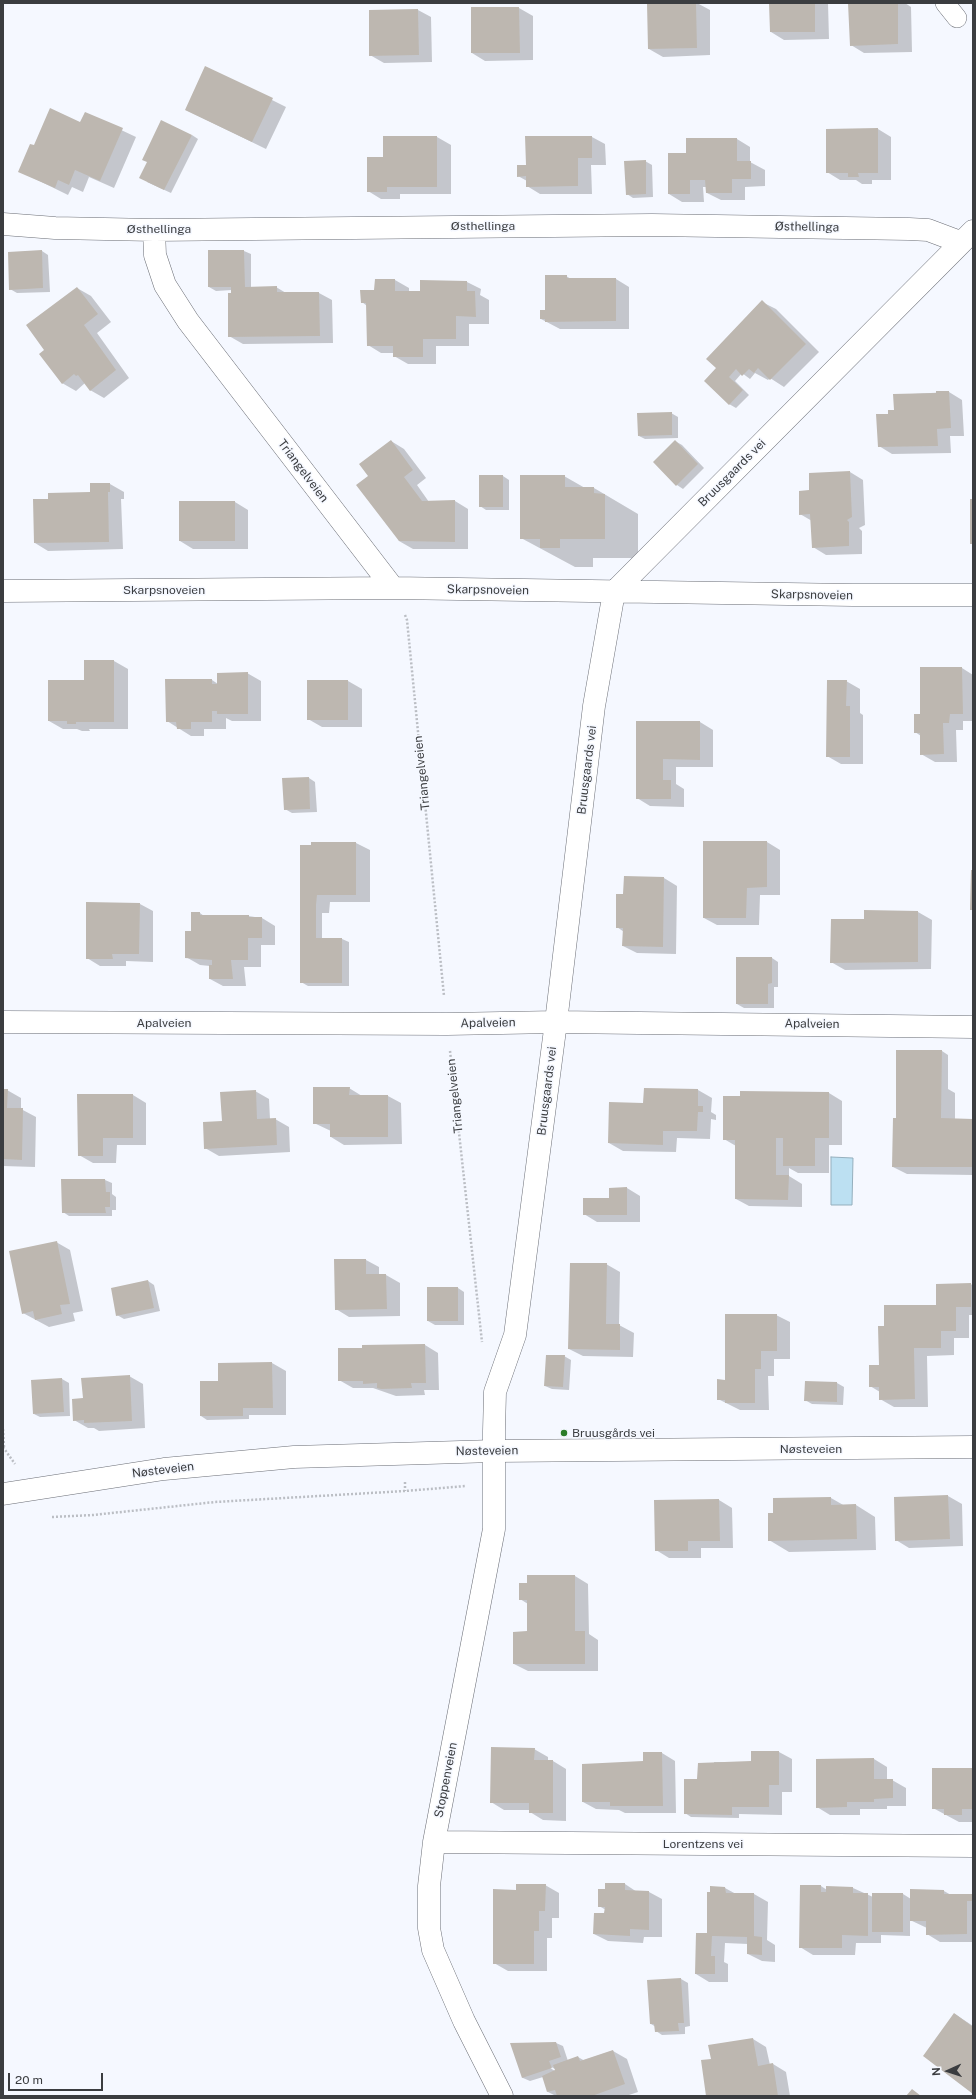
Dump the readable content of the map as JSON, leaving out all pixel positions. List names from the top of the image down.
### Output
{
  "streets": {
    "street": [
      "Østhellinga",
      "Triangelveien",
      "Bruusgaards vei",
      "Skarpsnoveien",
      "Apalveien",
      "Nøsteveien",
      "Stoppenveien",
      "Lorentzens vei"
    ]
  },
  "crossings": [
    ["Østhellinga", "Triangelveien"],
    ["Østhellinga", "Bruusgaards vei"],
    ["Triangelveien", "Skarpsnoveien"],
    ["Triangelveien", "Apalveien"],
    ["Bruusgaards vei", "Skarpsnoveien"],
    ["Bruusgaards vei", "Apalveien"],
    ["Bruusgaards vei", "Nøsteveien"],
    ["Bruusgaards vei", "Stoppenveien"],
    ["Nøsteveien", "Stoppenveien"],
    ["Stoppenveien", "Lorentzens vei"]
  ],
  "places": ["Bruusgårds vei"],
  "scale_bar": "20 m",
  "north": "left"
}
